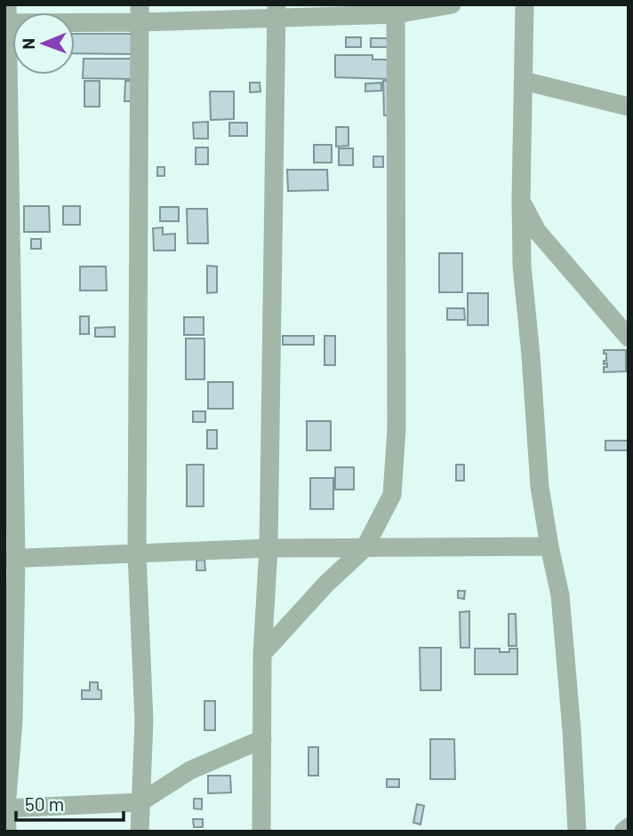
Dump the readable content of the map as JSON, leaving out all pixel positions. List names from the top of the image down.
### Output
{
  "scale_bar": "50 m",
  "north": "left"
}
